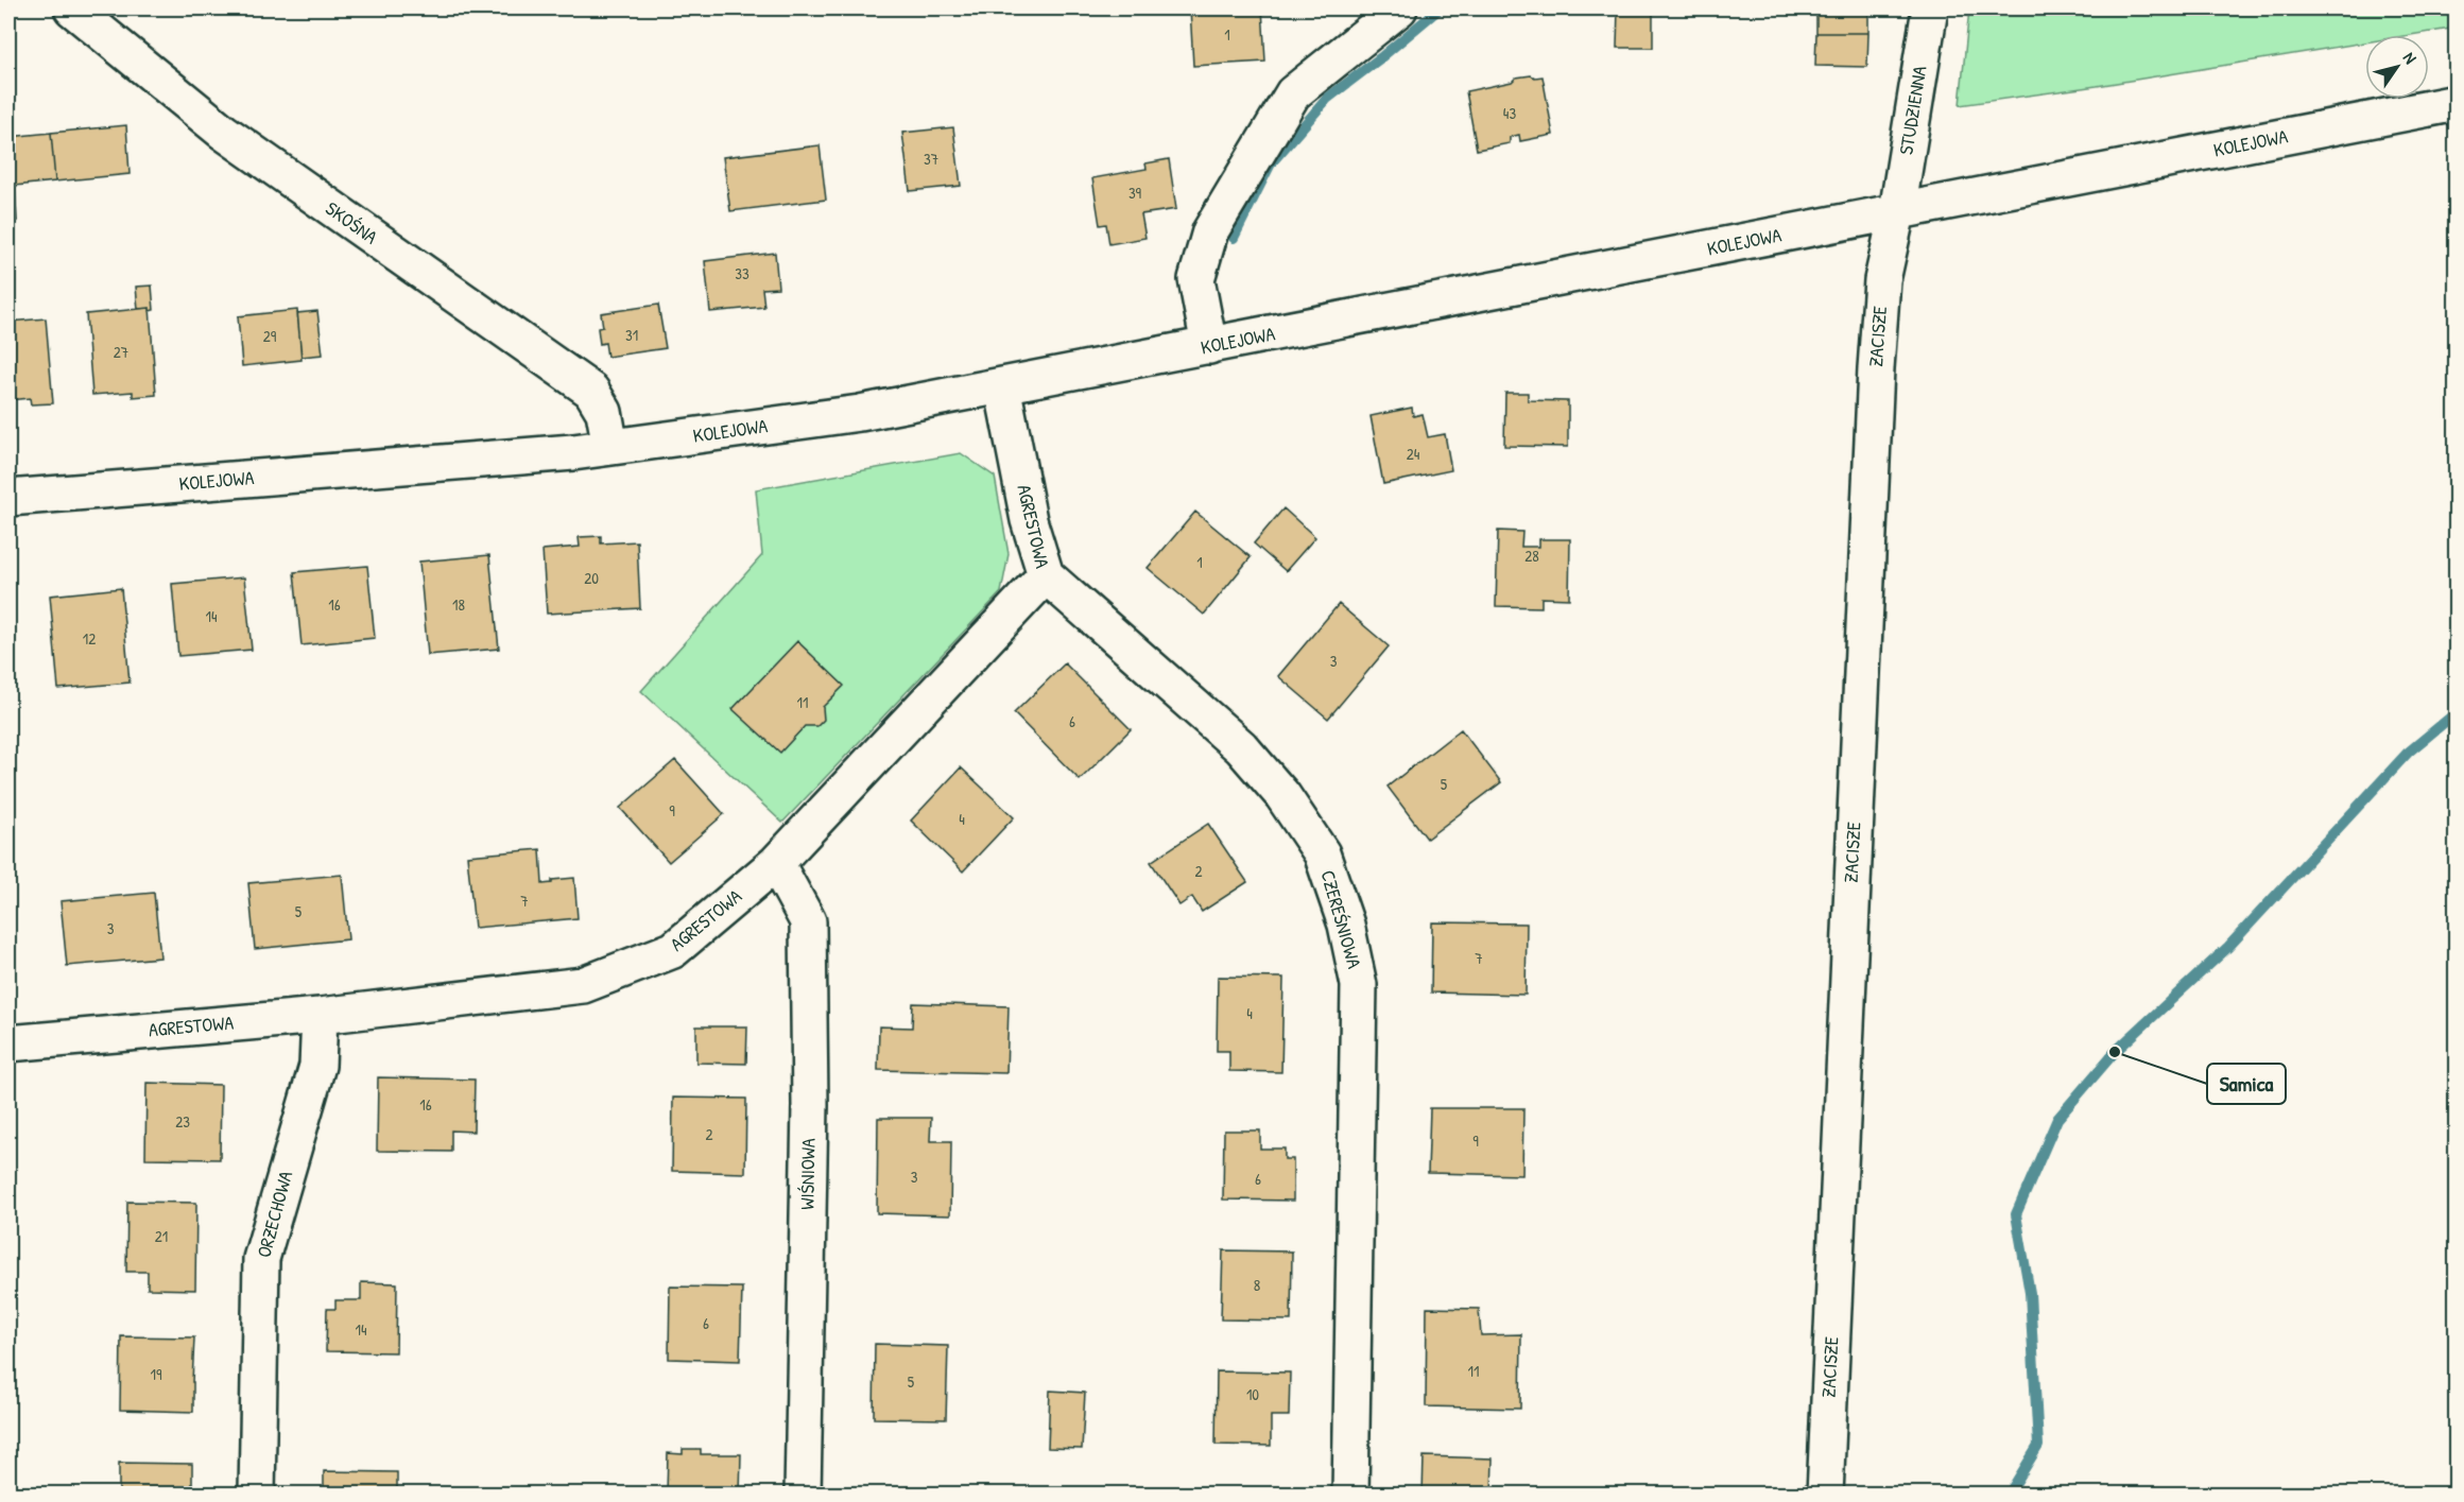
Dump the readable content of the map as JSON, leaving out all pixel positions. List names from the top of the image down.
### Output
{
  "streets": {
    "street": [
      "STUDZIENNA",
      "KOLEJOWA",
      "SKOŚNA",
      "ZACISZE",
      "AGRESTOWA",
      "CZEREŚNIOWA",
      "WIŚNIOWA",
      "ORZECHOWA"
    ]
  },
  "crossings": [
    ["STUDZIENNA", "KOLEJOWA"],
    ["STUDZIENNA", "ZACISZE"],
    ["KOLEJOWA", "SKOŚNA"],
    ["KOLEJOWA", "ZACISZE"],
    ["KOLEJOWA", "AGRESTOWA"],
    ["AGRESTOWA", "CZEREŚNIOWA"],
    ["AGRESTOWA", "WIŚNIOWA"],
    ["AGRESTOWA", "ORZECHOWA"]
  ],
  "places": ["Samica"],
  "house_numbers": [
    "1",
    "43",
    "37",
    "39",
    "33",
    "31",
    "29",
    "27",
    "24",
    "28",
    "1",
    "20",
    "16",
    "18",
    "14",
    "12",
    "3",
    "11",
    "6",
    "5",
    "9",
    "4",
    "2",
    "7",
    "5",
    "3",
    "7",
    "4",
    "16",
    "23",
    "2",
    "9",
    "3",
    "6",
    "21",
    "8",
    "6",
    "14",
    "11",
    "19",
    "5",
    "10"
  ],
  "north": "top right"
}
